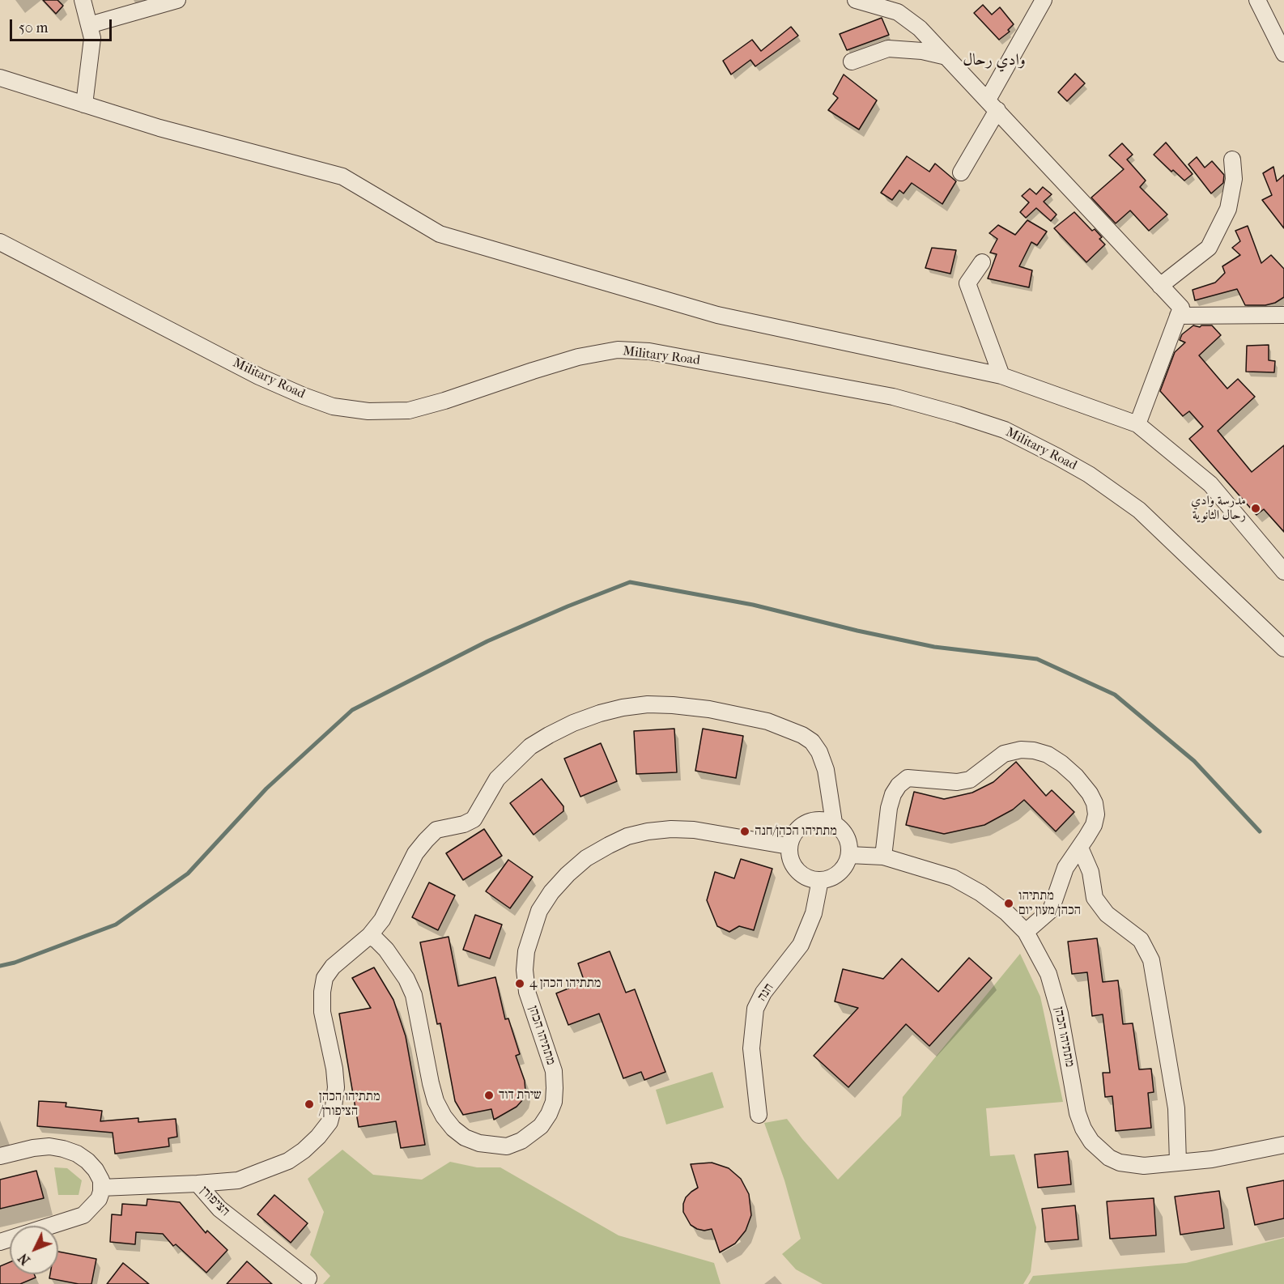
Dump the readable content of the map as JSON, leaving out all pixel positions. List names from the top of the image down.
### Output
{
  "streets": {
    "street": [
      "Military Road",
      "חנה",
      "מתתיהו הכהן",
      "הציפורן"
    ]
  },
  "crossings": [
    ["חנה", "מתתיהו הכהן"]
  ],
  "districts": ["وادي رحال"],
  "places": [
    "مدرسة وادي رحال الثانوية",
    "מתתיהו הכהן/חנה",
    "מתתיהו הכהן/מעון יום",
    "מתתיהו הכהן 4",
    "שירת דוד",
    "מתתיהו הכהן /הציפורן"
  ],
  "scale_bar": "50 m",
  "north": "bottom left"
}
